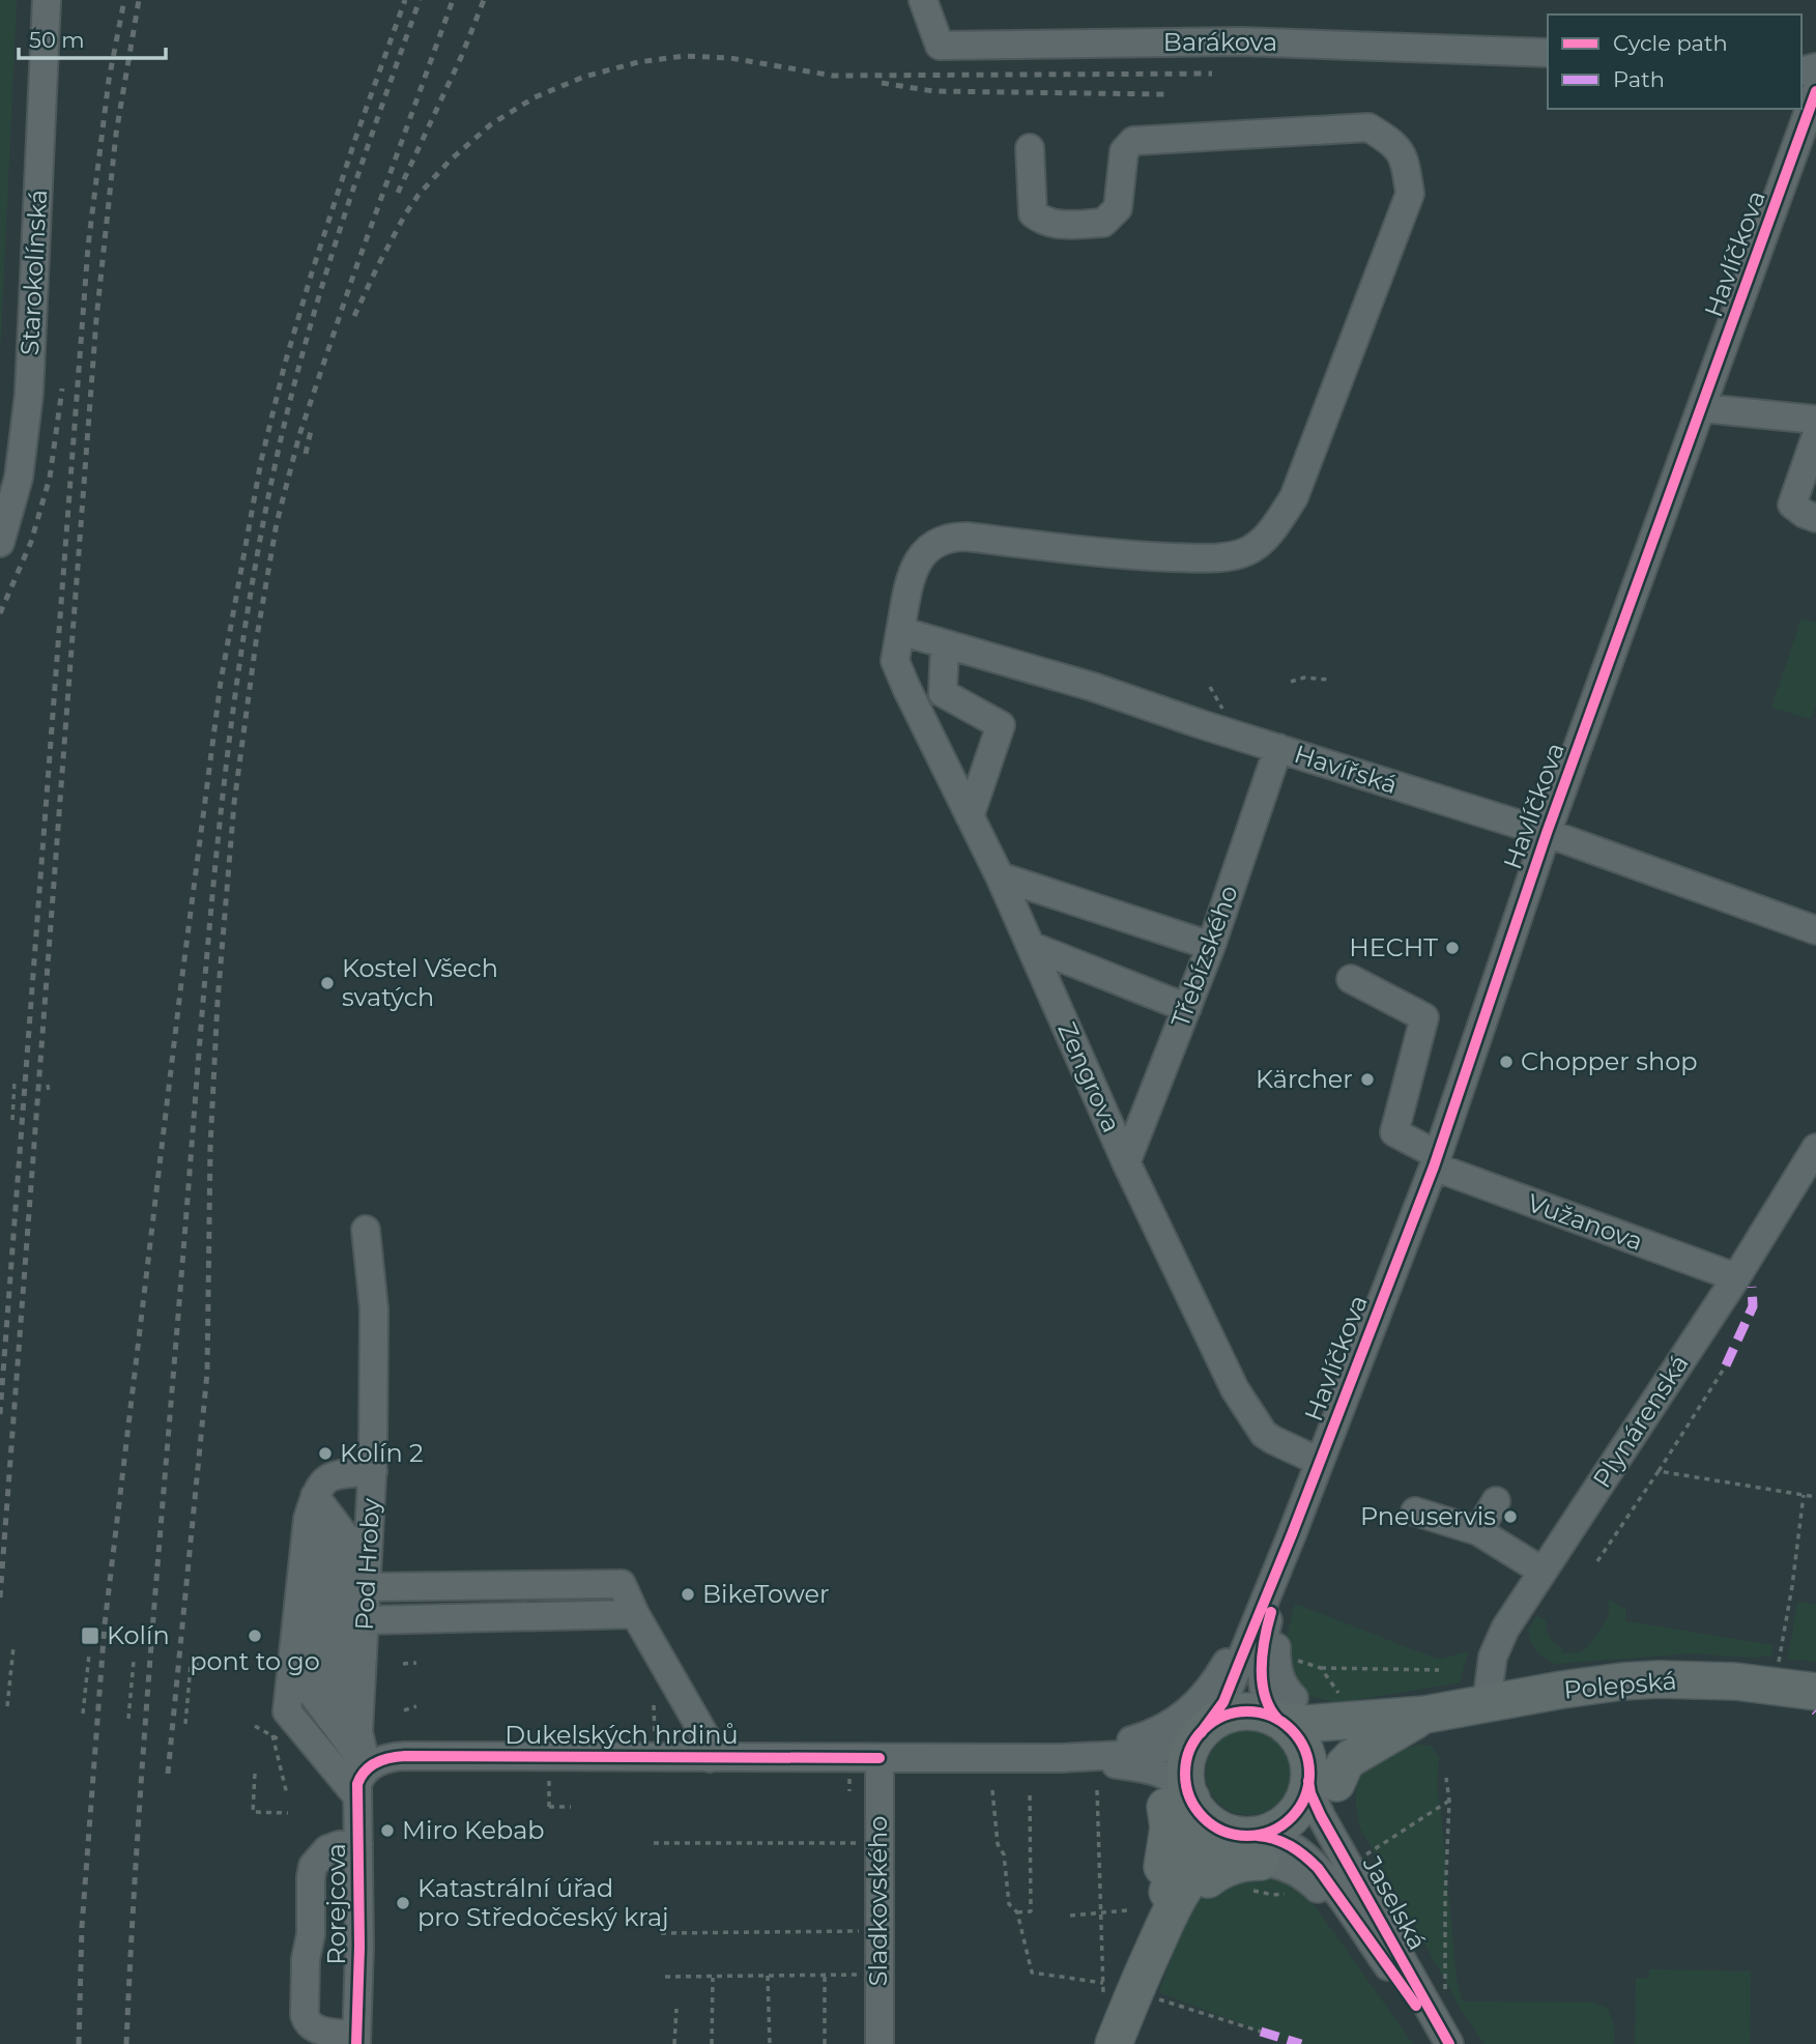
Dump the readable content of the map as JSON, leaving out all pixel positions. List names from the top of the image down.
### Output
{
  "streets": {
    "main road": ["Polepská"],
    "street": [
      "Barákova",
      "Havlíčkova",
      "Starokolínská",
      "Havířská",
      "Třebízského",
      "Zengrova",
      "Vužanova",
      "Plynárenská",
      "Pod Hroby",
      "Dukelských hrdinů",
      "Sladkovského",
      "Jaselská",
      "Rorejcova"
    ]
  },
  "crossings": [
    ["Havlíčkova", "Havířská"],
    ["Havlíčkova", "Zengrova"],
    ["Havlíčkova", "Vužanova"],
    ["Havlíčkova", "Polepská"],
    ["Havlíčkova", "Dukelských hrdinů"],
    ["Havířská", "Třebízského"],
    ["Havířská", "Zengrova"],
    ["Třebízského", "Zengrova"],
    ["Vužanova", "Plynárenská"],
    ["Plynárenská", "Polepská"],
    ["Pod Hroby", "Dukelských hrdinů"],
    ["Pod Hroby", "Rorejcova"],
    ["Polepská", "Dukelských hrdinů"],
    ["Polepská", "Jaselská"],
    ["Dukelských hrdinů", "Sladkovského"],
    ["Dukelských hrdinů", "Rorejcova"]
  ],
  "places": {
    "other": [
      "HECHT",
      "Kostel Všech svatých",
      "Chopper shop",
      "Kärcher",
      "Kolín 2",
      "Pneuservis",
      "BikeTower",
      "pont to go",
      "Miro Kebab",
      "Katastrální úřad pro Středočeský kraj"
    ],
    "transit": ["Kolín"]
  },
  "legend": ["Cycle path", "Path"],
  "scale_bar": "50 m"
}
